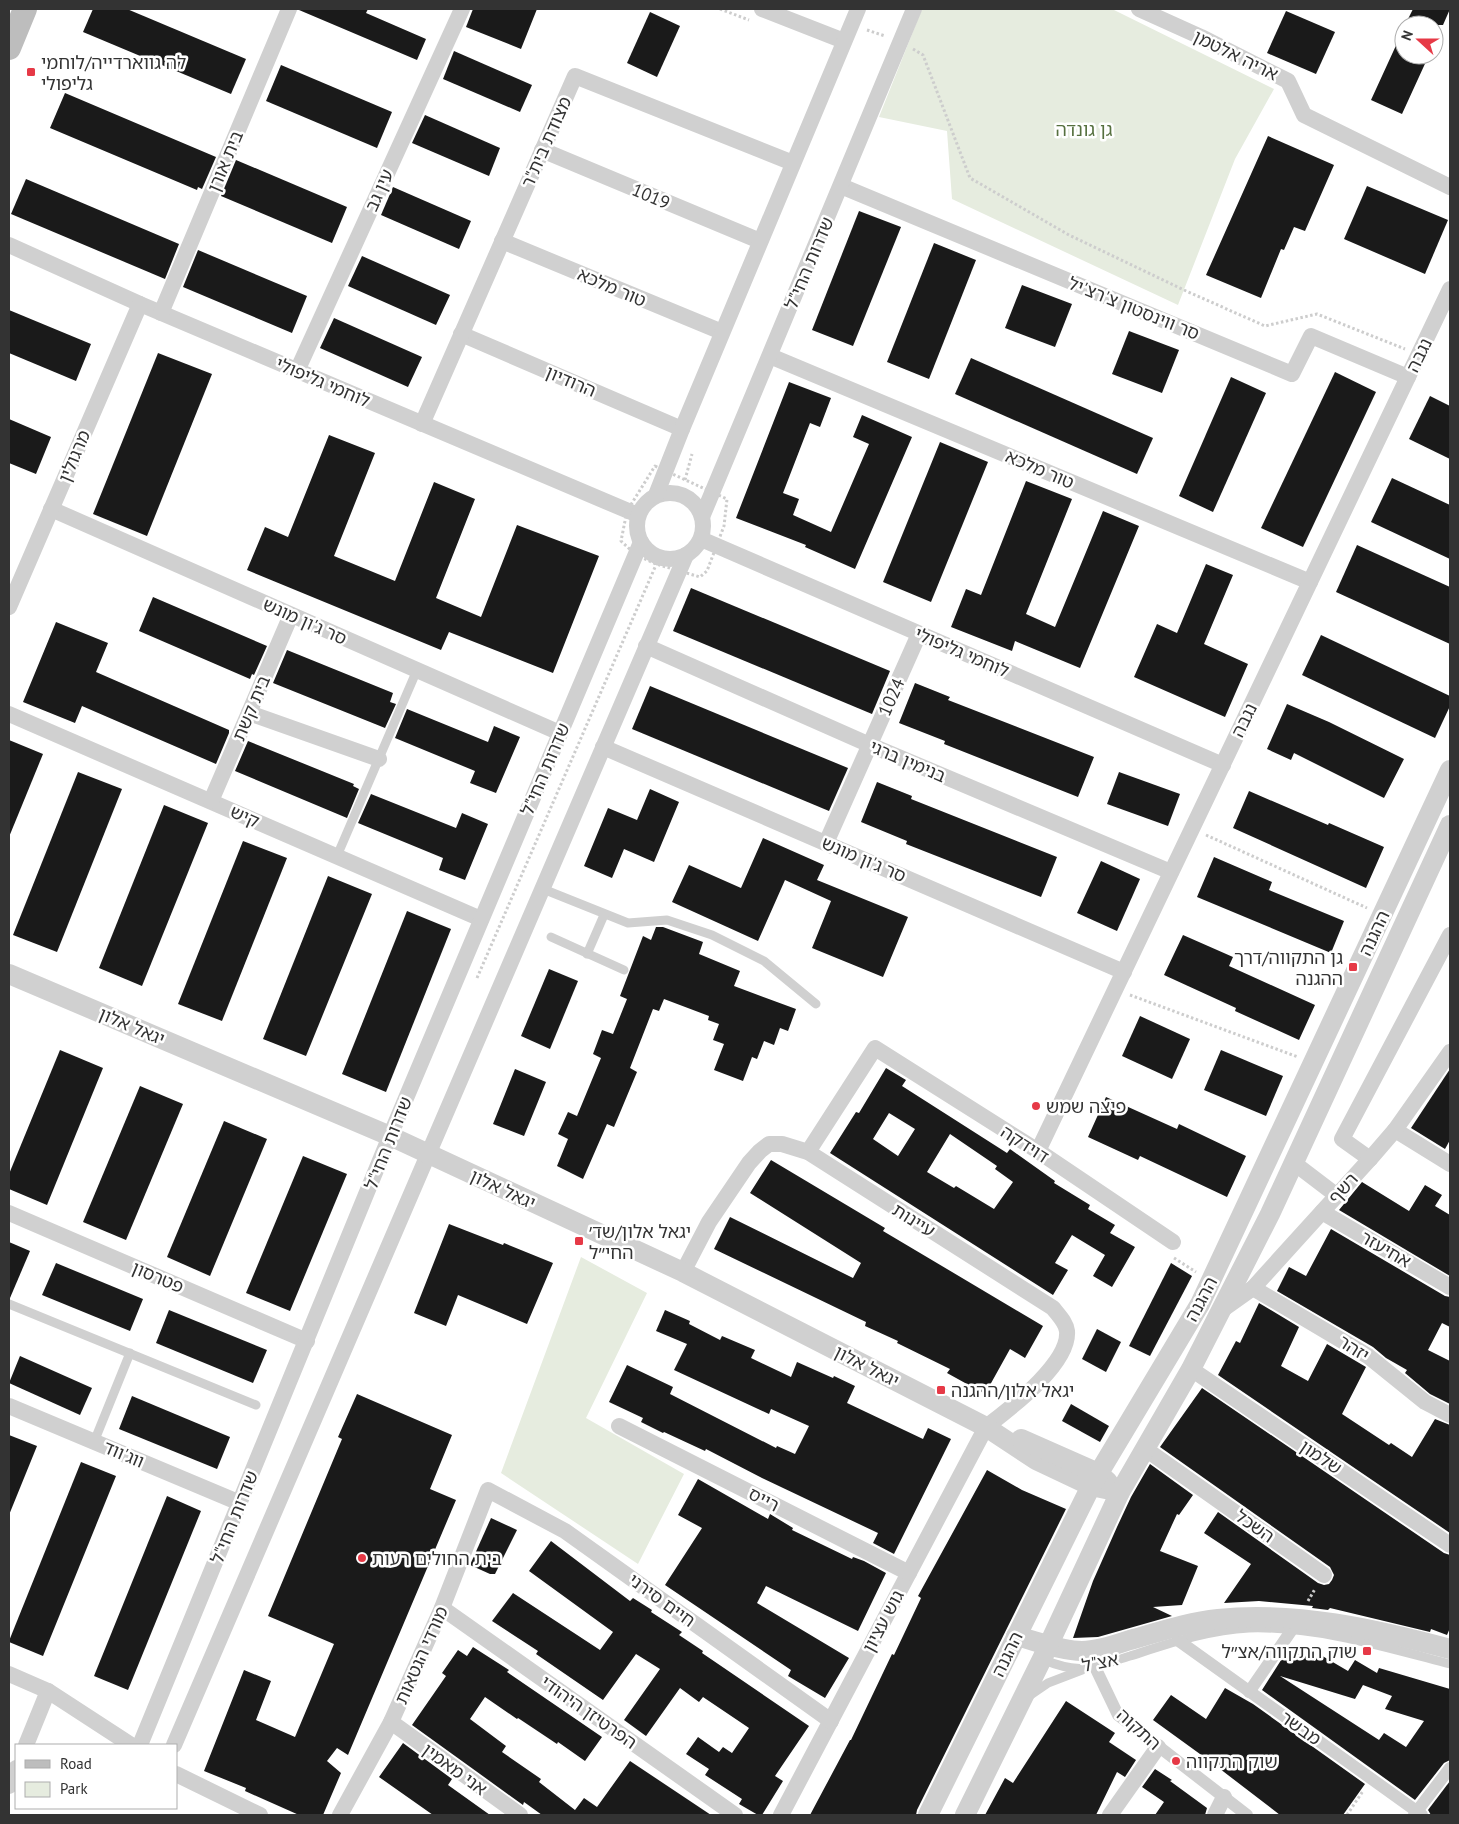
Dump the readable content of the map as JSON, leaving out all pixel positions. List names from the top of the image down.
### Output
{
  "streets": {
    "street": [
      "אריה אלטמן",
      "מצודת בית\"ר",
      "בית אורן",
      "עין גב",
      "1019",
      "שדרות החי\"ל",
      "טור מלכא",
      "סר ווינסטון צ'רצ'יל",
      "נגבה",
      "הרודיון",
      "לוחמי גליפולי",
      "מרגולין",
      "סר ג'ון מונש",
      "1024",
      "בית קשת",
      "בנימין ברגי",
      "קיש",
      "ההגנה",
      "יגאל אלון",
      "דוידקה",
      "רשף",
      "עיינות",
      "אחיעזר",
      "פטרסון",
      "יזהר",
      "ווג'ווד",
      "שלמון",
      "רייס",
      "השכל",
      "חיים סירני",
      "גוש עציון",
      "מורדי הגטאות",
      "אצ\"ל",
      "הפרטיזן היהודי",
      "מבשר",
      "התקוה",
      "אני מאמין"
    ]
  },
  "crossings": [
    ["מצודת בית\"ר", "1019"],
    ["מצודת בית\"ר", "טור מלכא"],
    ["מצודת בית\"ר", "הרודיון"],
    ["מצודת בית\"ר", "לוחמי גליפולי"],
    ["בית אורן", "לוחמי גליפולי"],
    ["עין גב", "לוחמי גליפולי"],
    ["שדרות החי\"ל", "טור מלכא"],
    ["שדרות החי\"ל", "סר ווינסטון צ'רצ'יל"],
    ["שדרות החי\"ל", "לוחמי גליפולי"],
    ["שדרות החי\"ל", "סר ג'ון מונש"],
    ["שדרות החי\"ל", "בנימין ברגי"],
    ["שדרות החי\"ל", "קיש"],
    ["שדרות החי\"ל", "יגאל אלון"],
    ["שדרות החי\"ל", "פטרסון"],
    ["שדרות החי\"ל", "ווג'ווד"],
    ["טור מלכא", "נגבה"],
    ["סר ווינסטון צ'רצ'יל", "נגבה"],
    ["נגבה", "לוחמי גליפולי"],
    ["נגבה", "סר ג'ון מונש"],
    ["נגבה", "בנימין ברגי"],
    ["נגבה", "דוידקה"],
    ["לוחמי גליפולי", "מרגולין"],
    ["לוחמי גליפולי", "1024"],
    ["מרגולין", "סר ג'ון מונש"],
    ["סר ג'ון מונש", "1024"],
    ["סר ג'ון מונש", "בית קשת"],
    ["1024", "בנימין ברגי"],
    ["בית קשת", "קיש"],
    ["ההגנה", "יגאל אלון"],
    ["ההגנה", "רשף"],
    ["ההגנה", "שלמון"],
    ["ההגנה", "השכל"],
    ["ההגנה", "אצ\"ל"],
    ["יגאל אלון", "עיינות"],
    ["יגאל אלון", "גוש עציון"],
    ["דוידקה", "עיינות"],
    ["רשף", "אחיעזר"],
    ["רשף", "יזהר"],
    ["עיינות", "גוש עציון"],
    ["רייס", "גוש עציון"],
    ["חיים סירני", "גוש עציון"],
    ["חיים סירני", "מורדי הגטאות"],
    ["מורדי הגטאות", "הפרטיזן היהודי"],
    ["מורדי הגטאות", "אני מאמין"],
    ["אצ\"ל", "מבשר"],
    ["אצ\"ל", "התקוה"]
  ],
  "parks": ["גן גונדה"],
  "places": {
    "transit": [
      "לה גווארדייה/לוחמי גליפולי",
      "גן התקווה/דרך ההגנה",
      "יגאל אלון/שד׳ החי״ל",
      "יגאל אלון/ההגנה",
      "שוק התקווה/אצ״ל"
    ],
    "other": ["פיצה שמש", "בית החולים רעות", "שוק התקווה"]
  },
  "legend": ["Road", "Park"],
  "north": "left"
}
